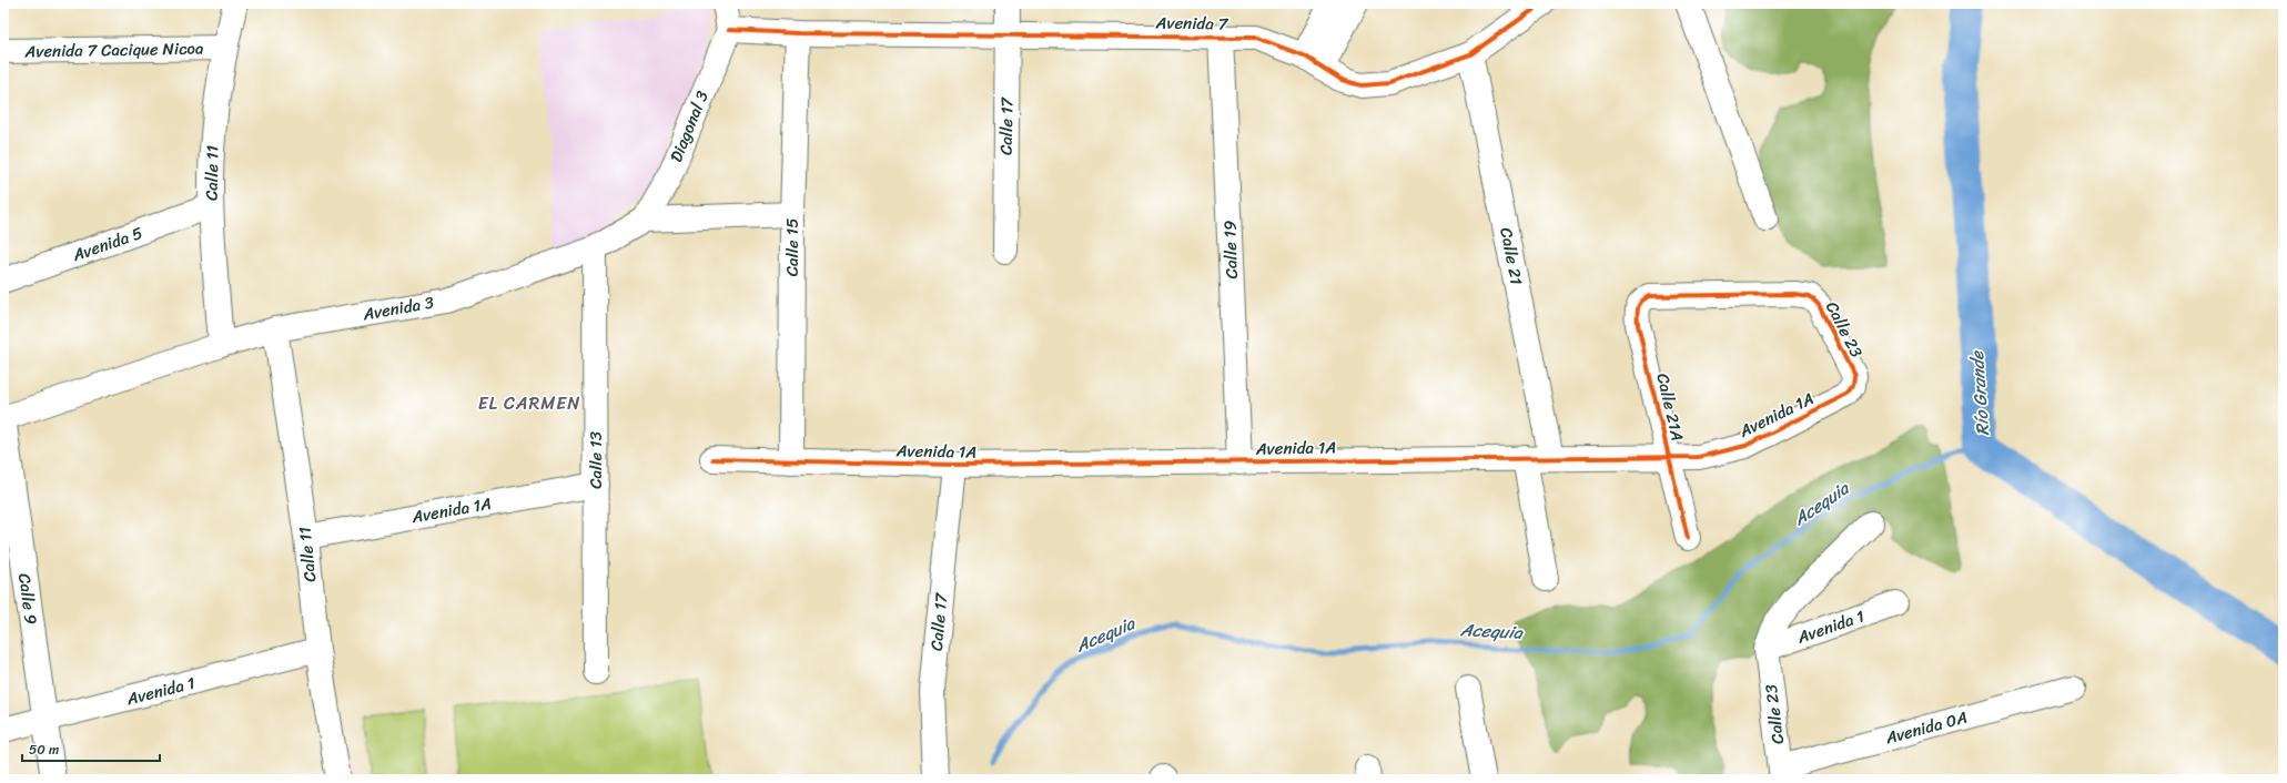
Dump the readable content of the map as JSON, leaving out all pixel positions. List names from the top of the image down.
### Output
{
  "streets": {
    "street": [
      "Avenida 7",
      "Avenida 7 Cacique Nicoa",
      "Diagonal 3",
      "Calle 17",
      "Calle 11",
      "Avenida 5",
      "Calle 15",
      "Calle 19",
      "Calle 21",
      "Avenida 3",
      "Calle 23",
      "Calle 21A",
      "Avenida 1A",
      "Calle 13",
      "Calle 9",
      "Avenida 1",
      "Avenida 0A"
    ]
  },
  "crossings": [
    ["Avenida 7", "Diagonal 3"],
    ["Avenida 7", "Calle 17"],
    ["Avenida 7", "Calle 15"],
    ["Avenida 7", "Calle 19"],
    ["Avenida 7", "Calle 21"],
    ["Avenida 7 Cacique Nicoa", "Calle 11"],
    ["Diagonal 3", "Avenida 3"],
    ["Calle 17", "Avenida 1A"],
    ["Calle 11", "Avenida 5"],
    ["Calle 11", "Avenida 3"],
    ["Calle 11", "Avenida 1A"],
    ["Calle 11", "Avenida 1"],
    ["Calle 15", "Avenida 3"],
    ["Calle 15", "Avenida 1A"],
    ["Calle 19", "Avenida 1A"],
    ["Calle 21", "Avenida 1A"],
    ["Avenida 3", "Calle 13"],
    ["Avenida 3", "Calle 9"],
    ["Calle 23", "Calle 21A"],
    ["Calle 23", "Avenida 1A"],
    ["Calle 23", "Avenida 1"],
    ["Calle 23", "Avenida 0A"],
    ["Calle 21A", "Avenida 1A"],
    ["Avenida 1A", "Calle 13"],
    ["Calle 9", "Avenida 1"]
  ],
  "districts": ["EL CARMEN"],
  "water": ["Río Grande", "Acequia"],
  "scale_bar": "50 m"
}
